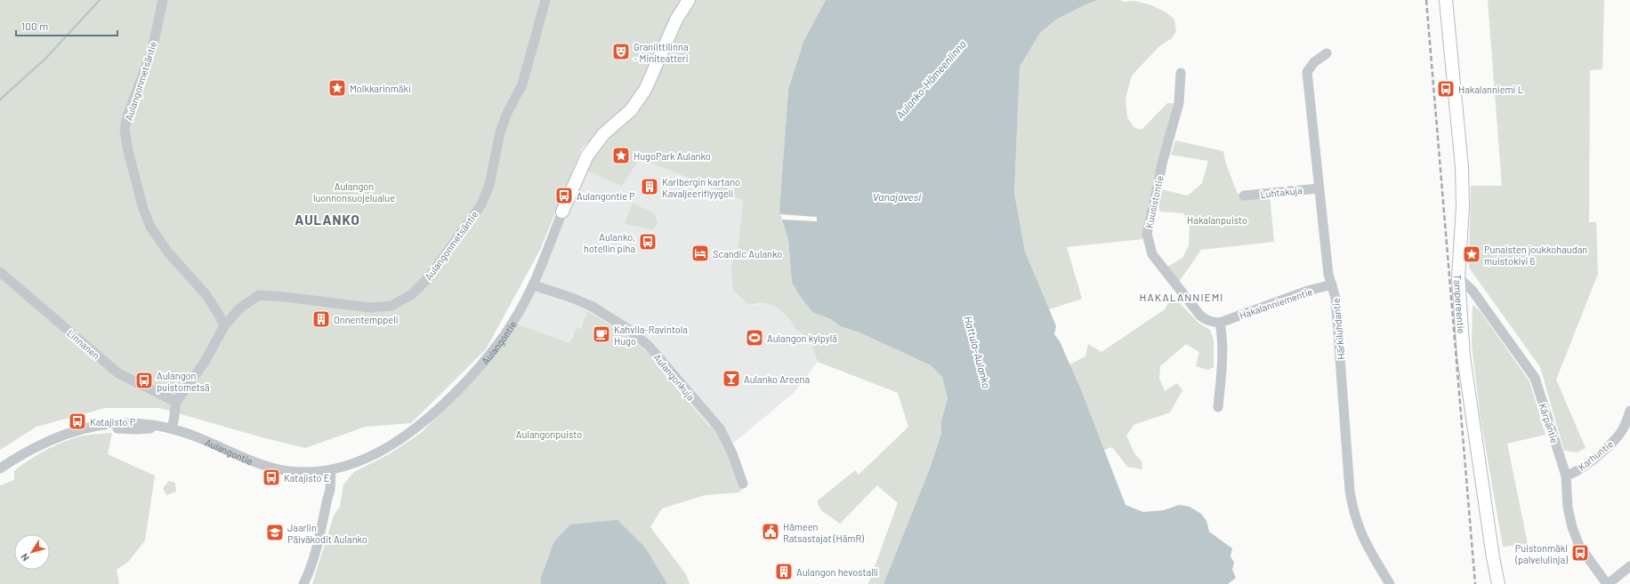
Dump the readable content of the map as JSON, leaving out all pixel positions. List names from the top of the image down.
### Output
{
  "streets": {
    "main road": ["Tampereentie", "Aulangontie"],
    "street": [
      "Aulangonmetsäntie",
      "Luhtakuja",
      "Kuusistontie",
      "Hakalanniementie",
      "Härkiluhdantie",
      "Linnanen",
      "Aulangonkuja",
      "Kärpäntie",
      "Karhuntie"
    ]
  },
  "crossings": [
    ["Aulangonmetsäntie", "Aulangontie"],
    ["Aulangonmetsäntie", "Linnanen"],
    ["Luhtakuja", "Härkiluhdantie"],
    ["Kuusistontie", "Hakalanniementie"],
    ["Hakalanniementie", "Härkiluhdantie"],
    ["Tampereentie", "Kärpäntie"],
    ["Aulangontie", "Aulangonkuja"],
    ["Kärpäntie", "Karhuntie"]
  ],
  "districts": ["AULANKO", "HAKALANNIEMI"],
  "water": ["Aulanko–Hämeenlinna", "Vanajavesi", "Hattula–Aulanko"],
  "parks": ["Aulangon luonnonsuojelualue", "Hakalanpuisto", "Aulangonpuisto"],
  "places": {
    "theatre": ["Graniittilinna - Miniteatteri"],
    "place": ["Molkkarinmäki", "HugoPark Aulanko", "Punaisten joukkohaudan muistokivi 6"],
    "bus stop": [
      "Hakalanniemi L",
      "Aulangontie P",
      "Aulanko, hotellin piha",
      "Aulangon puistometsä",
      "Katajisto P",
      "Katajisto E",
      "Puistonmäki (palvelulinja)"
    ],
    "building": ["Karlbergin kartano Kavaljeeriflyygeli", "Onnentemppeli", "Aulangon hevostalli"],
    "hotel": ["Scandic Aulanko"],
    "cafe": ["Kahvila-Ravintola Hugo"],
    "sports": ["Aulangon kylpylä"],
    "bar": ["Aulanko Areena"],
    "public building": ["Hämeen Ratsastajat (HämR)"],
    "school or university": ["Jaarlin Päiväkodit Aulanko"]
  },
  "scale_bar": "100 m",
  "north": "bottom left"
}
